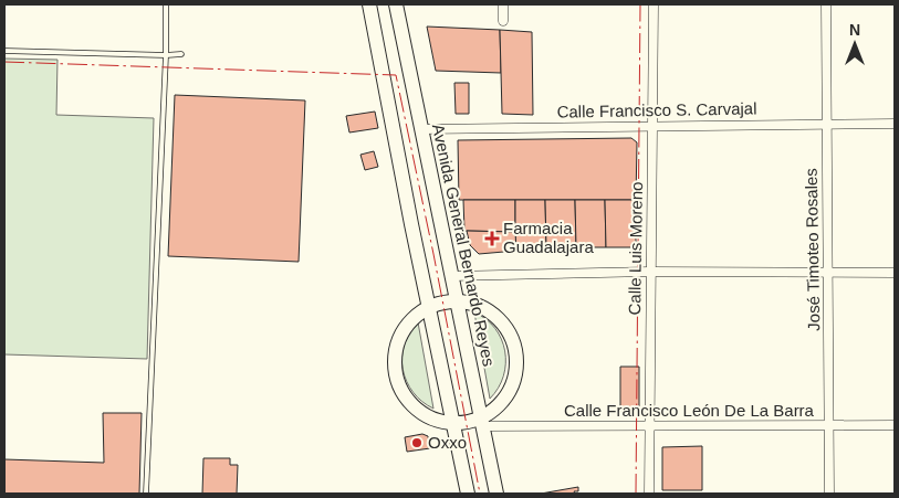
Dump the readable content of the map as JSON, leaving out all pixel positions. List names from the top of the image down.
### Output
{
  "streets": {
    "main road": ["Avenida General Bernardo Reyes"],
    "street": [
      "Calle Francisco S. Carvajal",
      "Calle Luis Moreno",
      "José Timoteo Rosales",
      "Calle Francisco León De La Barra"
    ]
  },
  "crossings": [
    ["Calle Francisco S. Carvajal", "Avenida General Bernardo Reyes"],
    ["Calle Francisco S. Carvajal", "Calle Luis Moreno"],
    ["Calle Francisco S. Carvajal", "José Timoteo Rosales"],
    ["Avenida General Bernardo Reyes", "Calle Francisco León De La Barra"],
    ["Calle Luis Moreno", "Calle Francisco León De La Barra"],
    ["José Timoteo Rosales", "Calle Francisco León De La Barra"]
  ],
  "places": {
    "health": ["Farmacia Guadalajara"],
    "other": ["Oxxo"]
  },
  "north": "top"
}
